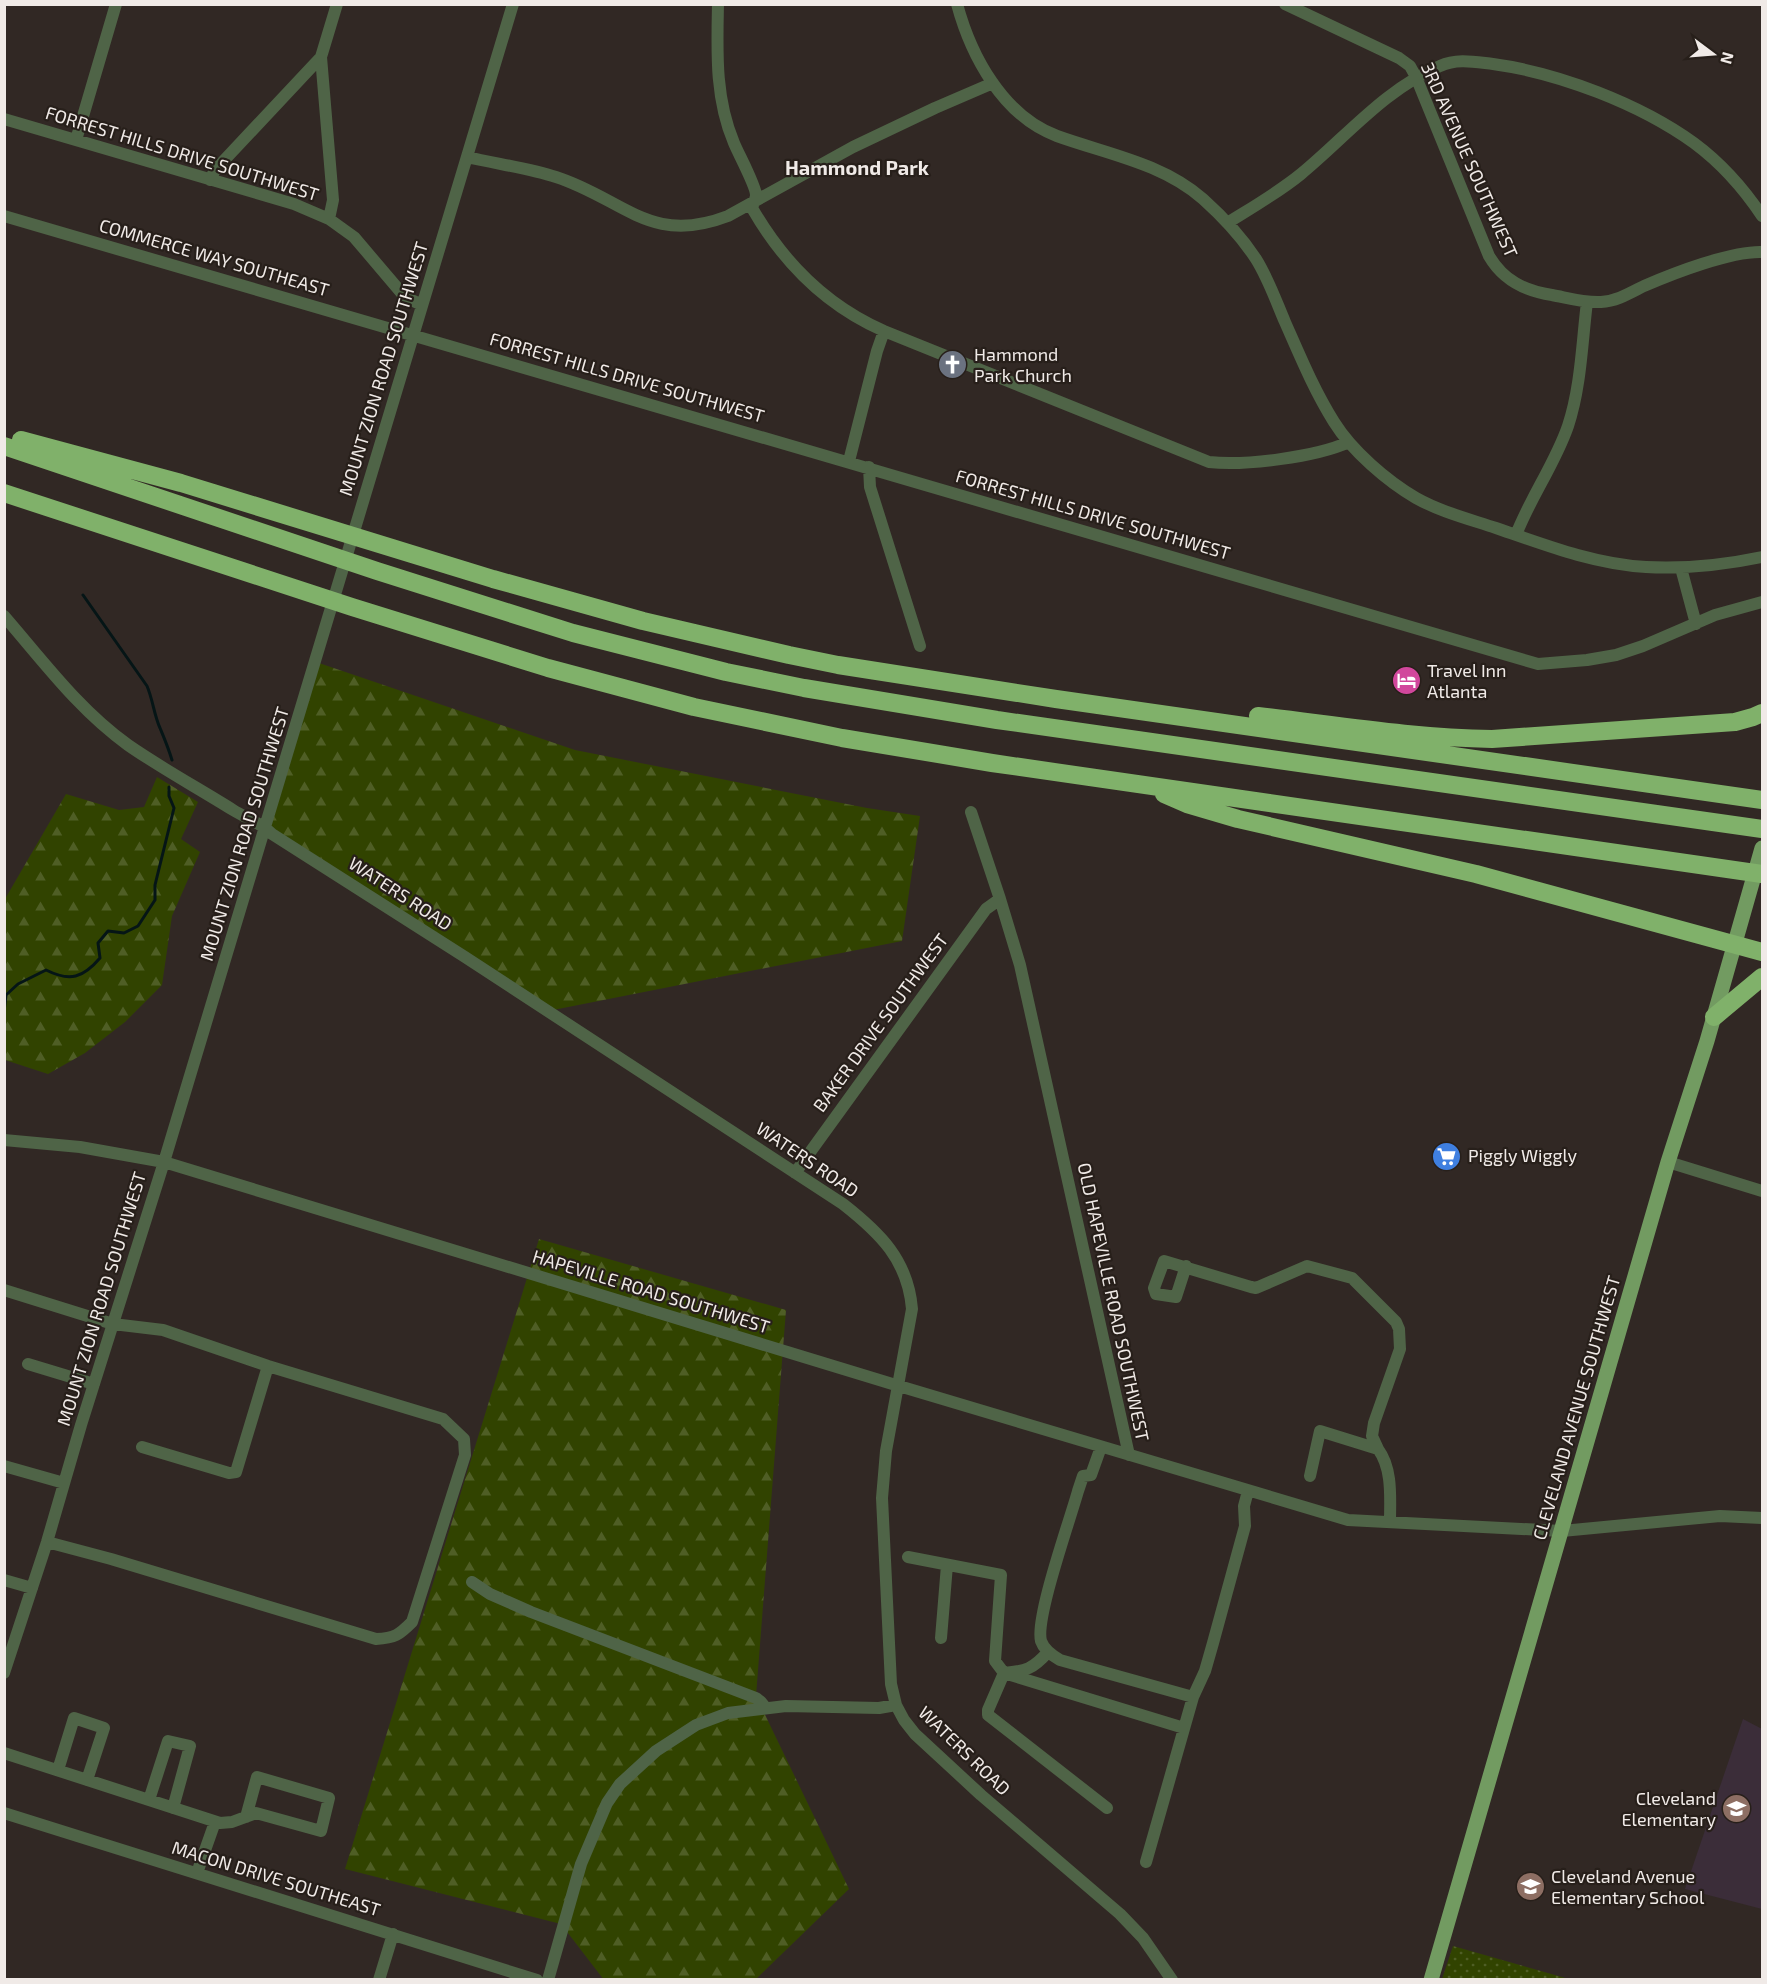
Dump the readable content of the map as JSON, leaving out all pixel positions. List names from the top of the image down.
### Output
{
  "streets": {
    "main road": ["CLEVELAND AVENUE SOUTHWEST"],
    "street": [
      "FORREST HILLS DRIVE SOUTHWEST",
      "3RD AVENUE SOUTHWEST",
      "COMMERCE WAY SOUTHEAST",
      "MOUNT ZION ROAD SOUTHWEST",
      "WATERS ROAD",
      "BAKER DRIVE SOUTHWEST",
      "HAPEVILLE ROAD SOUTHWEST",
      "OLD HAPEVILLE ROAD SOUTHWEST",
      "MACON DRIVE SOUTHEAST"
    ]
  },
  "crossings": [
    ["FORREST HILLS DRIVE SOUTHWEST", "COMMERCE WAY SOUTHEAST"],
    ["FORREST HILLS DRIVE SOUTHWEST", "MOUNT ZION ROAD SOUTHWEST"],
    ["COMMERCE WAY SOUTHEAST", "MOUNT ZION ROAD SOUTHWEST"],
    ["MOUNT ZION ROAD SOUTHWEST", "WATERS ROAD"],
    ["MOUNT ZION ROAD SOUTHWEST", "HAPEVILLE ROAD SOUTHWEST"],
    ["WATERS ROAD", "BAKER DRIVE SOUTHWEST"],
    ["WATERS ROAD", "HAPEVILLE ROAD SOUTHWEST"],
    ["BAKER DRIVE SOUTHWEST", "OLD HAPEVILLE ROAD SOUTHWEST"],
    ["HAPEVILLE ROAD SOUTHWEST", "OLD HAPEVILLE ROAD SOUTHWEST"],
    ["OLD HAPEVILLE ROAD SOUTHWEST", "CLEVELAND AVENUE SOUTHWEST"]
  ],
  "districts": ["Hammond Park"],
  "places": {
    "church": ["Hammond Park Church"],
    "hotel": ["Travel Inn Atlanta"],
    "supermarket": ["Piggly Wiggly"],
    "school or university": ["Cleveland Elementary", "Cleveland Avenue Elementary School"]
  },
  "north": "right"
}
